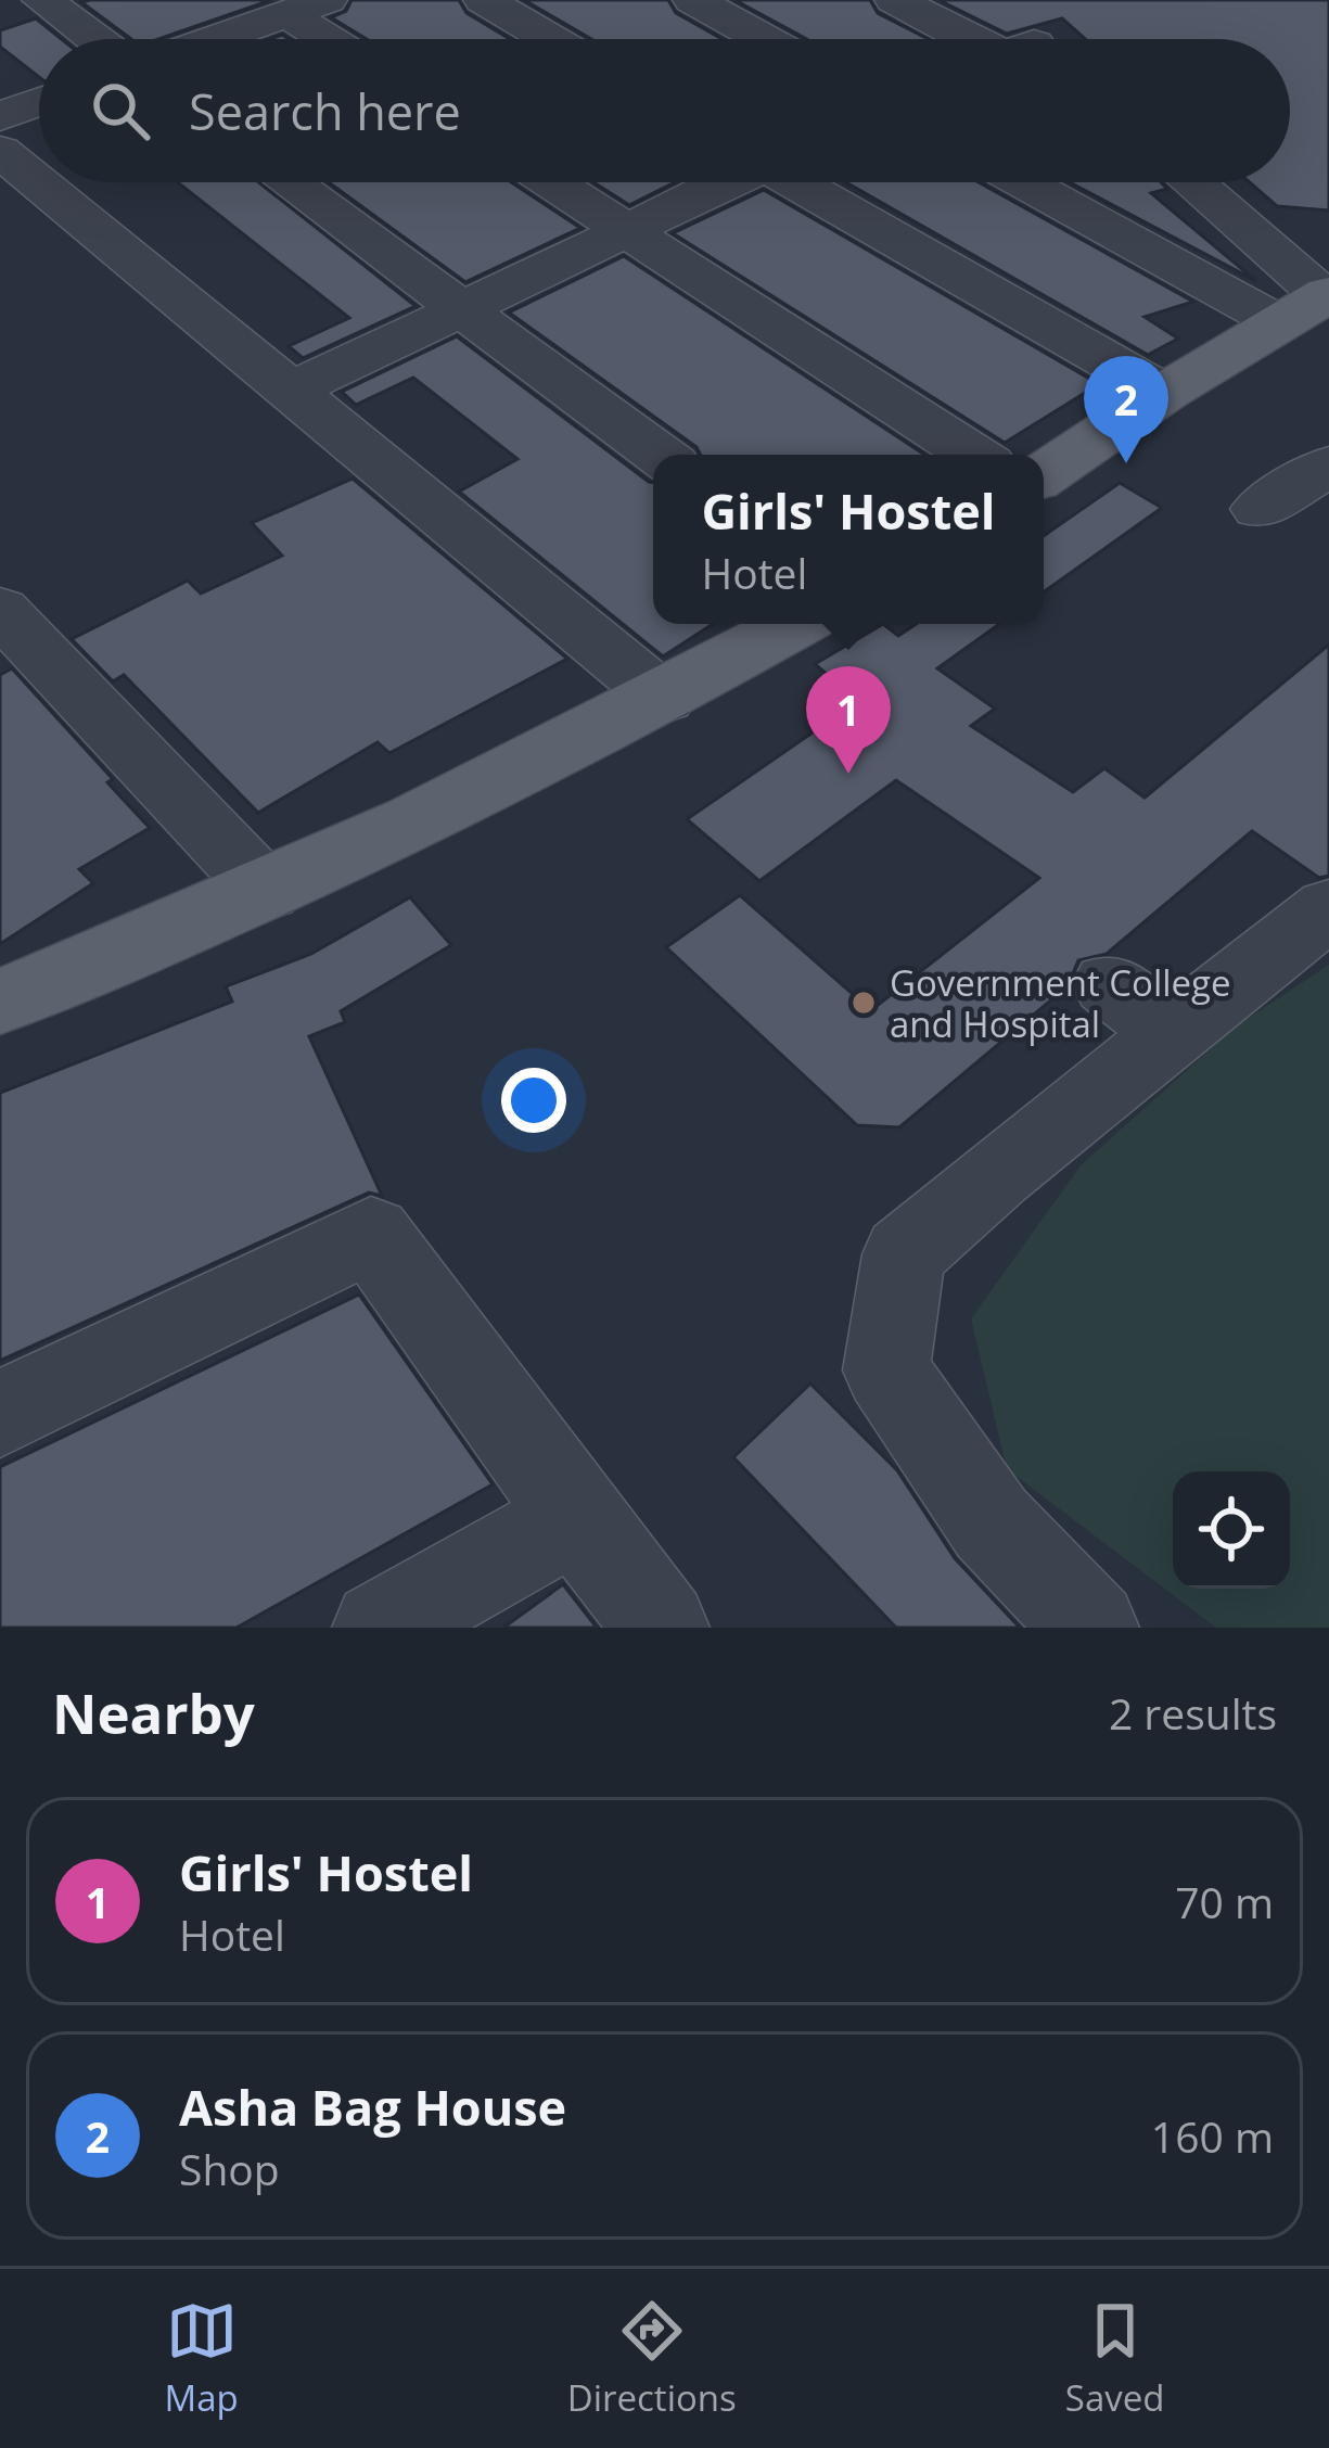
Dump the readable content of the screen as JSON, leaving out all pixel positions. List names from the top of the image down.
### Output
{
  "places": ["Government College and Hospital"],
  "page": {
    "search": "Search here",
    "pins": ["2", "1"],
    "popup": ["Girls' Hostel", "Hotel"],
    "heading": ["Nearby", "2 results"],
    "list": [
      {
        "mark": "1",
        "name": "Girls' Hostel",
        "note": "Hotel",
        "value": "70 m"
      },
      {
        "mark": "2",
        "name": "Asha Bag House",
        "note": "Shop",
        "value": "160 m"
      }
    ],
    "nav": ["Map", "Directions", "Saved"]
  }
}
